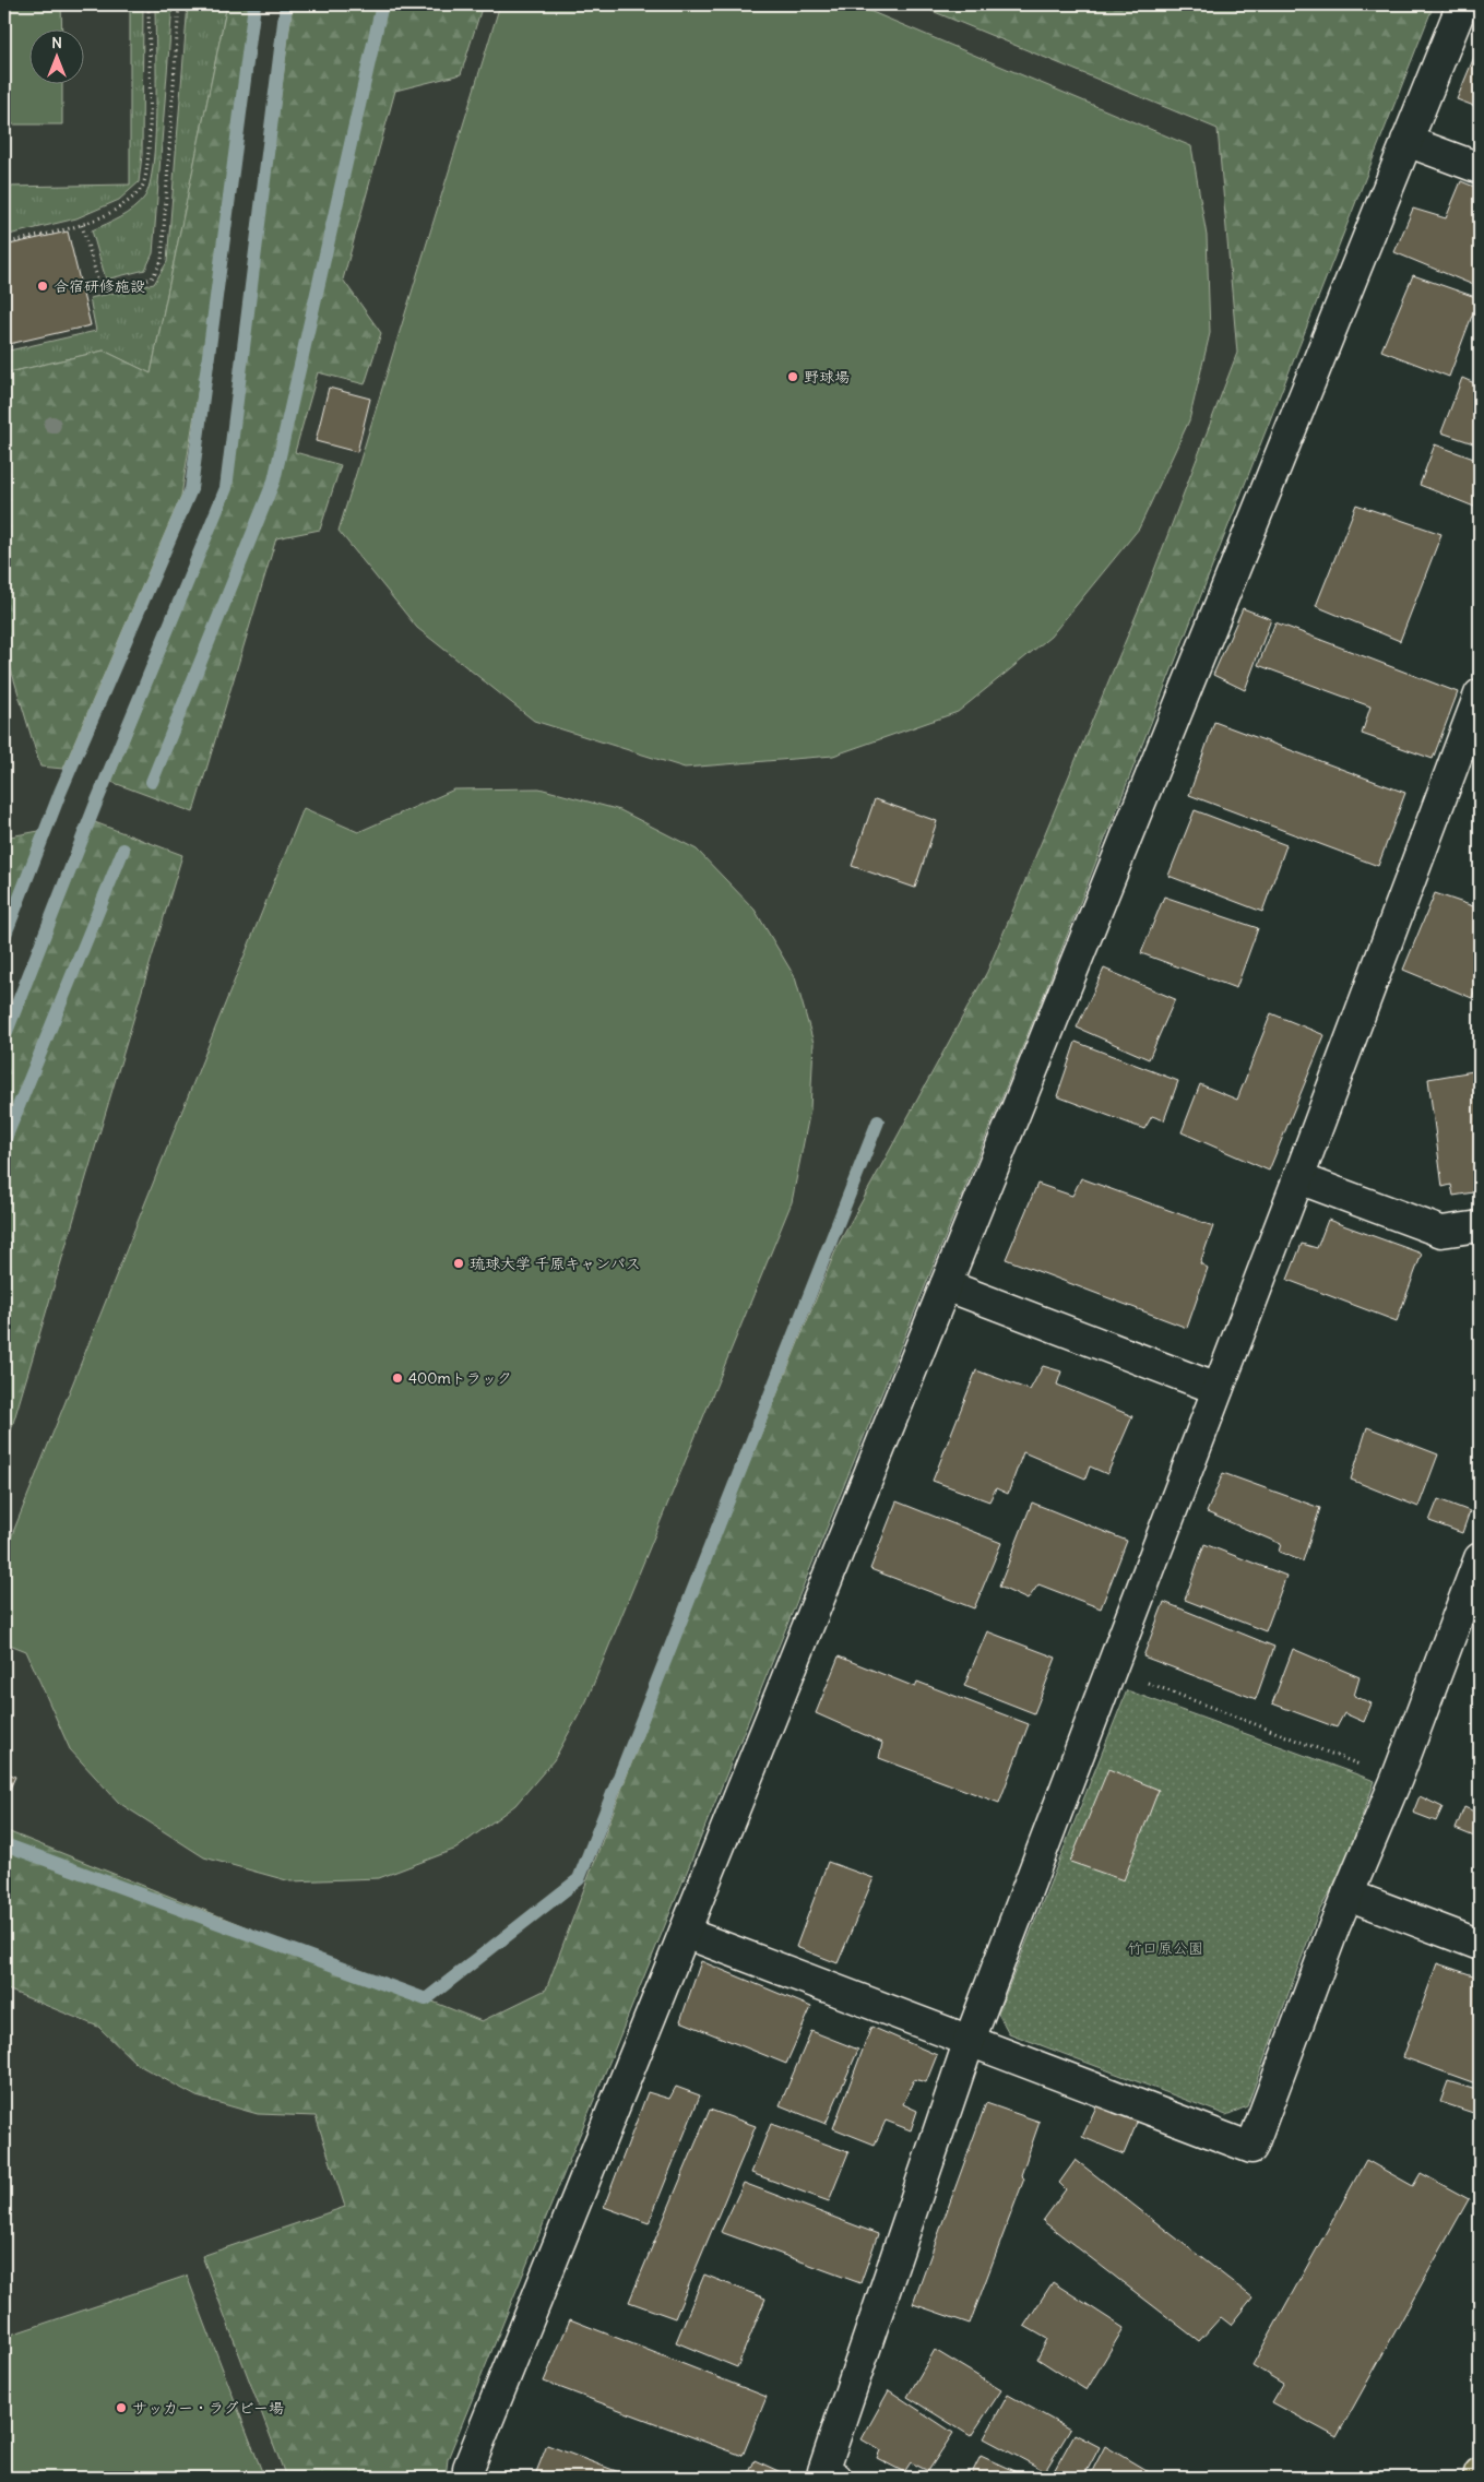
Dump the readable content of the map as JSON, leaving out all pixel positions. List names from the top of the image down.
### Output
{
  "parks": ["竹口原公園"],
  "places": [
    "合宿研修施設",
    "野球場",
    "琉球大学 千原キャンパス",
    "400mトラック",
    "サッカー・ラグビー場"
  ],
  "north": "top"
}
